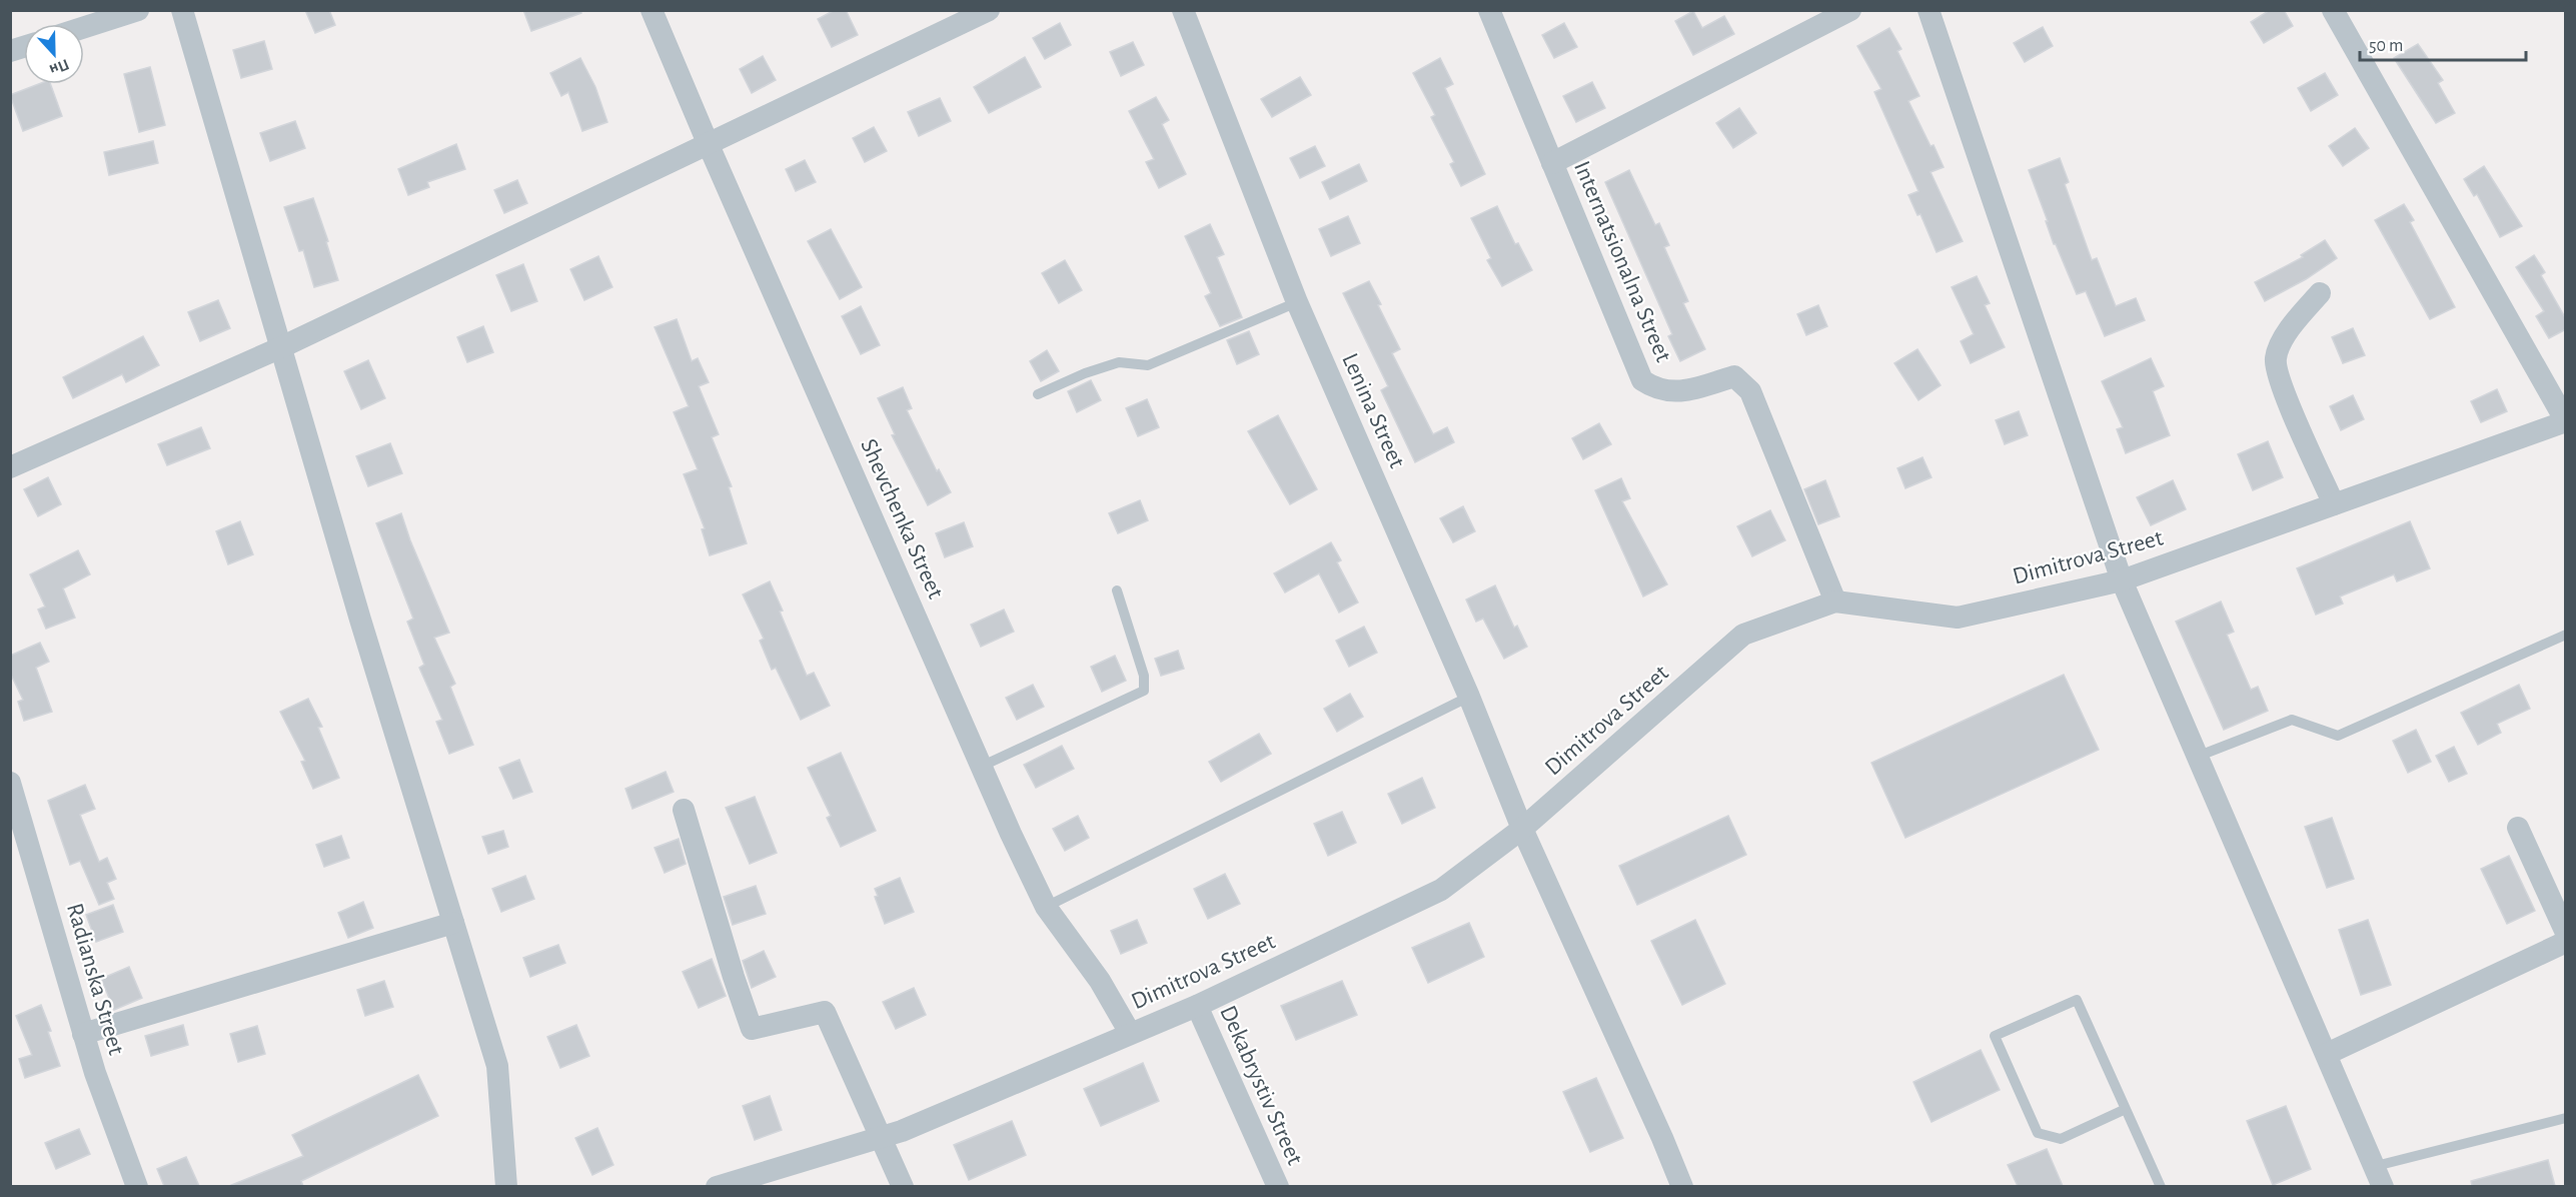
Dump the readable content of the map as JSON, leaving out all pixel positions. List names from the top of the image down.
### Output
{
  "streets": {
    "street": [
      "Internatsionalna Street",
      "Lenina Street",
      "Shevchenka Street",
      "Dimitrova Street",
      "Radianska Street",
      "Dekabrystiv Street"
    ]
  },
  "crossings": [
    ["Internatsionalna Street", "Dimitrova Street"],
    ["Lenina Street", "Dimitrova Street"],
    ["Shevchenka Street", "Dimitrova Street"],
    ["Dimitrova Street", "Dekabrystiv Street"]
  ],
  "scale_bar": "50 m",
  "north": "bottom"
}
